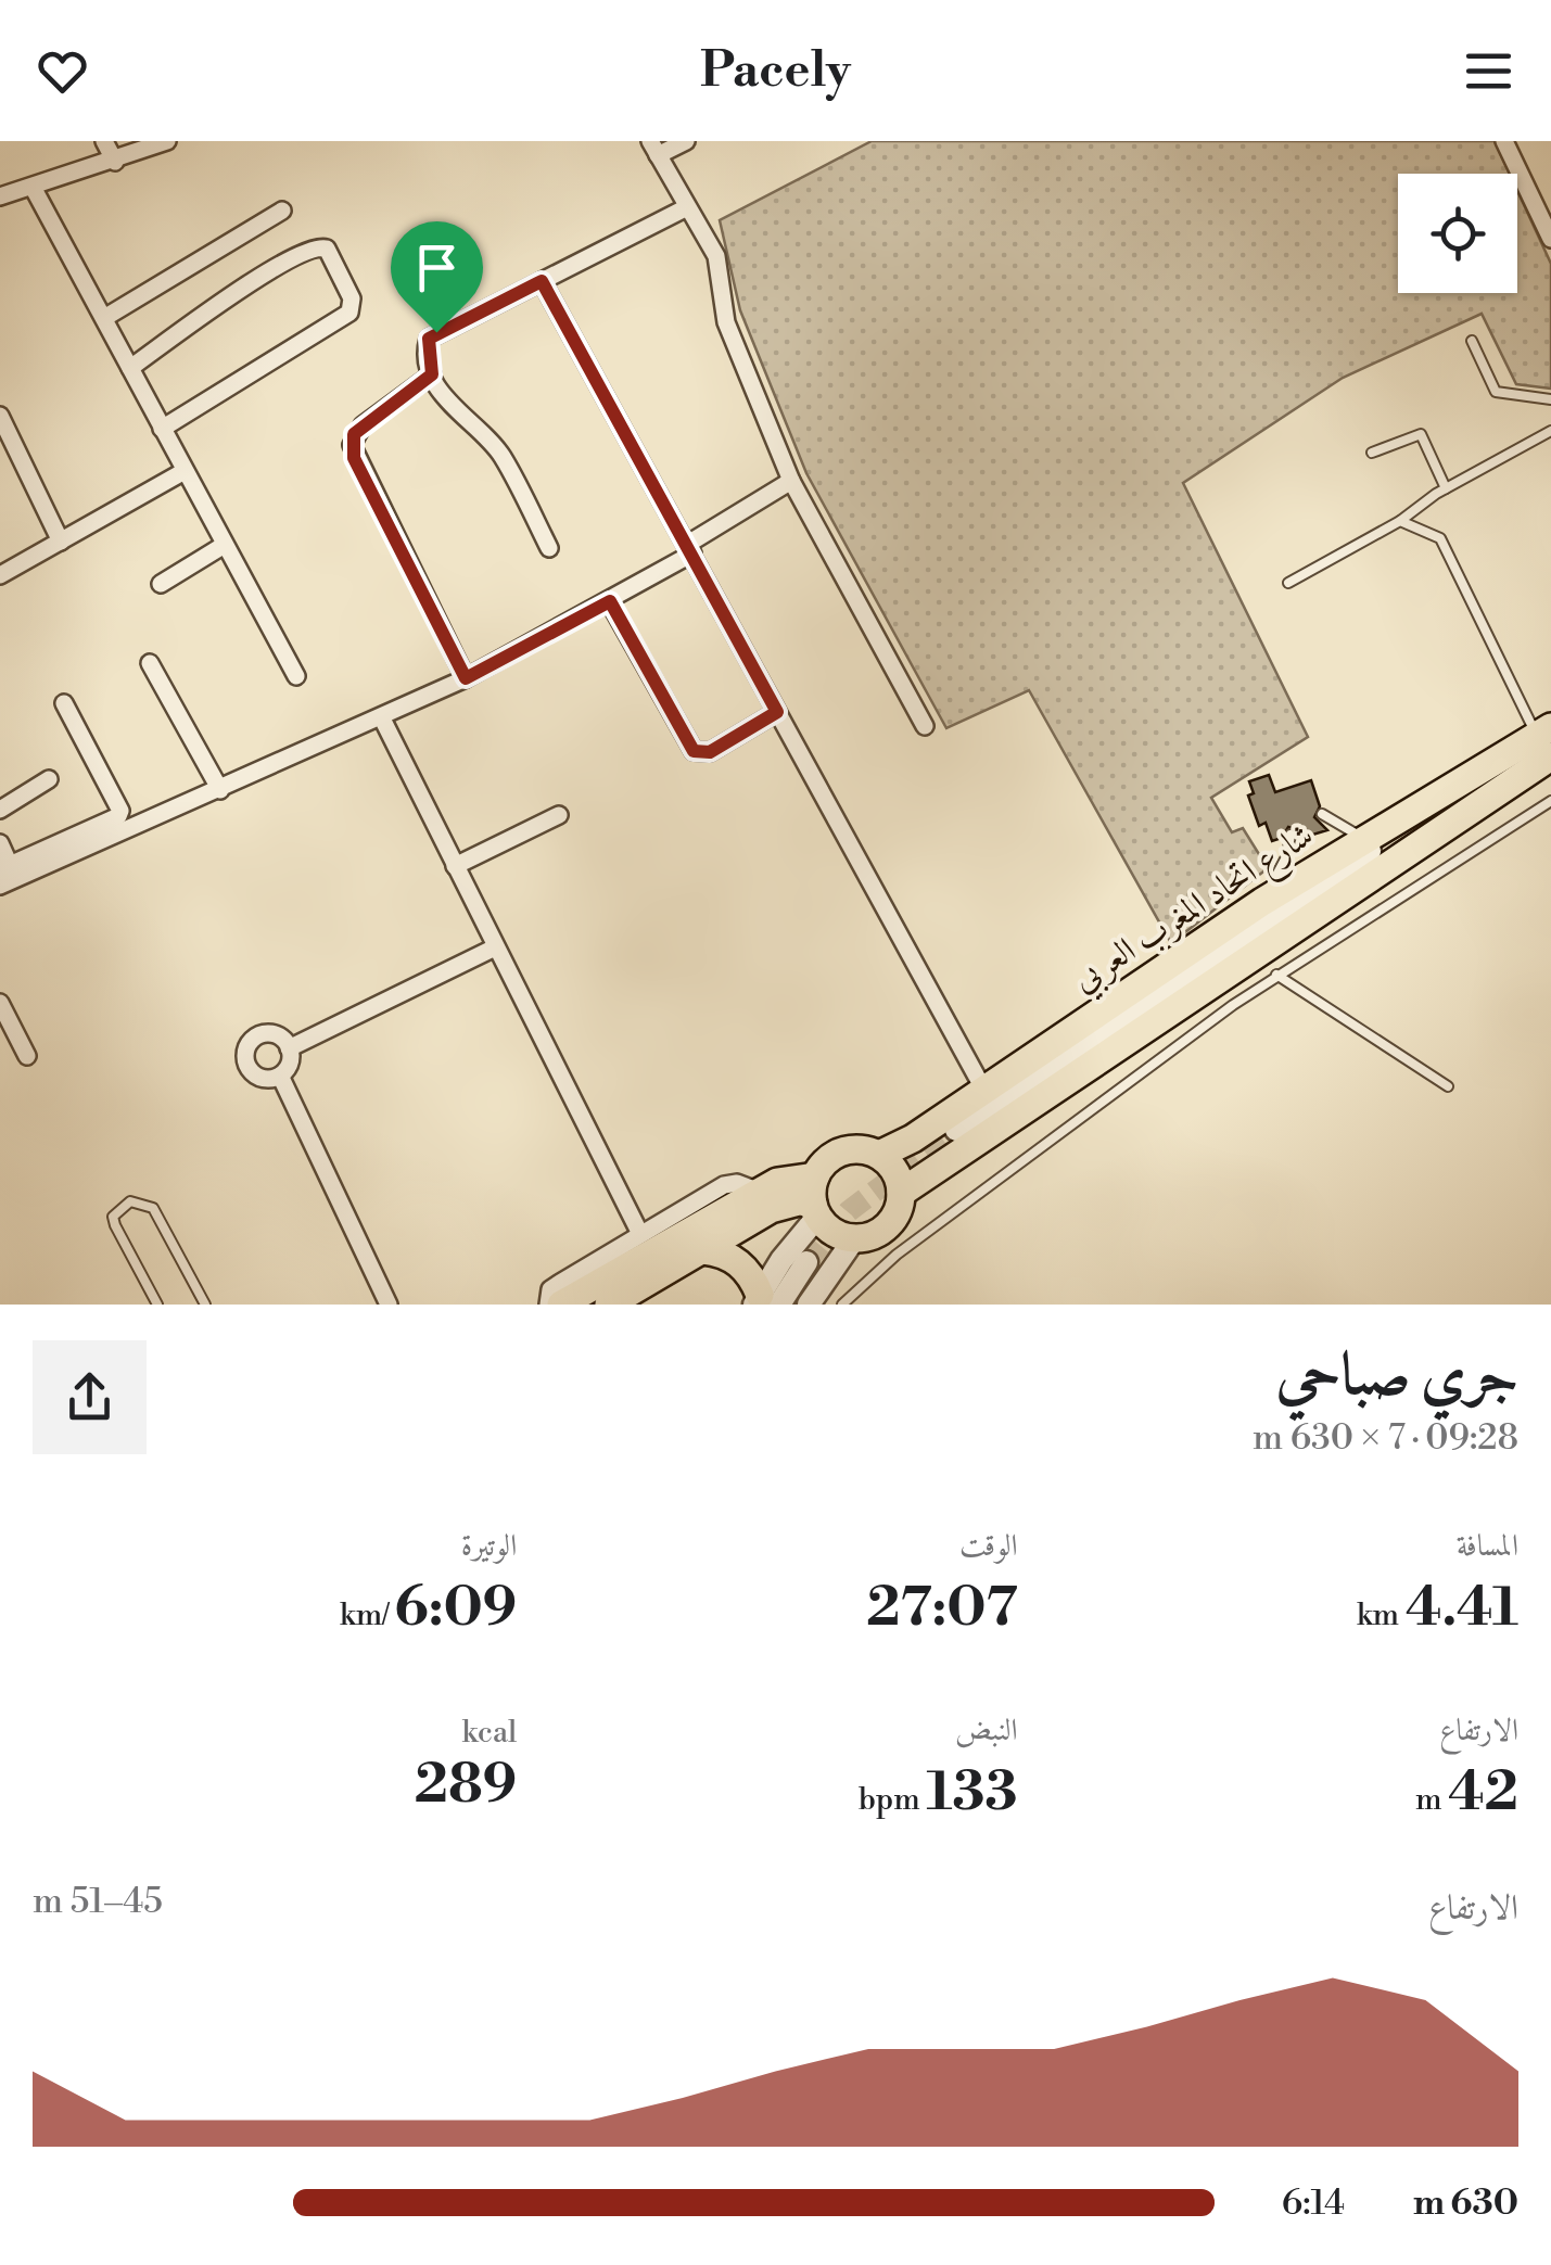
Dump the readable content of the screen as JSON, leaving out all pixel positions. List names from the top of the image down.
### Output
{
  "streets": {
    "main road": ["شارع اتحاد المغرب العربي"]
  },
  "page": {
    "header": "Pacely",
    "heading": ["جري صباحي", "09:28 · 7 × 630 m"],
    "stats": [
      ["المسافة", "4.41 km"],
      ["الوقت", "27:07"],
      ["الوتيرة", "6:09 /km"],
      ["الارتفاع", "42 m"],
      ["النبض", "133 bpm"],
      ["kcal", "289"]
    ],
    "chart": ["الارتفاع", "45–51 m"],
    "list": [
      {
        "name": "630 m",
        "note": "6:14"
      }
    ]
  }
}
